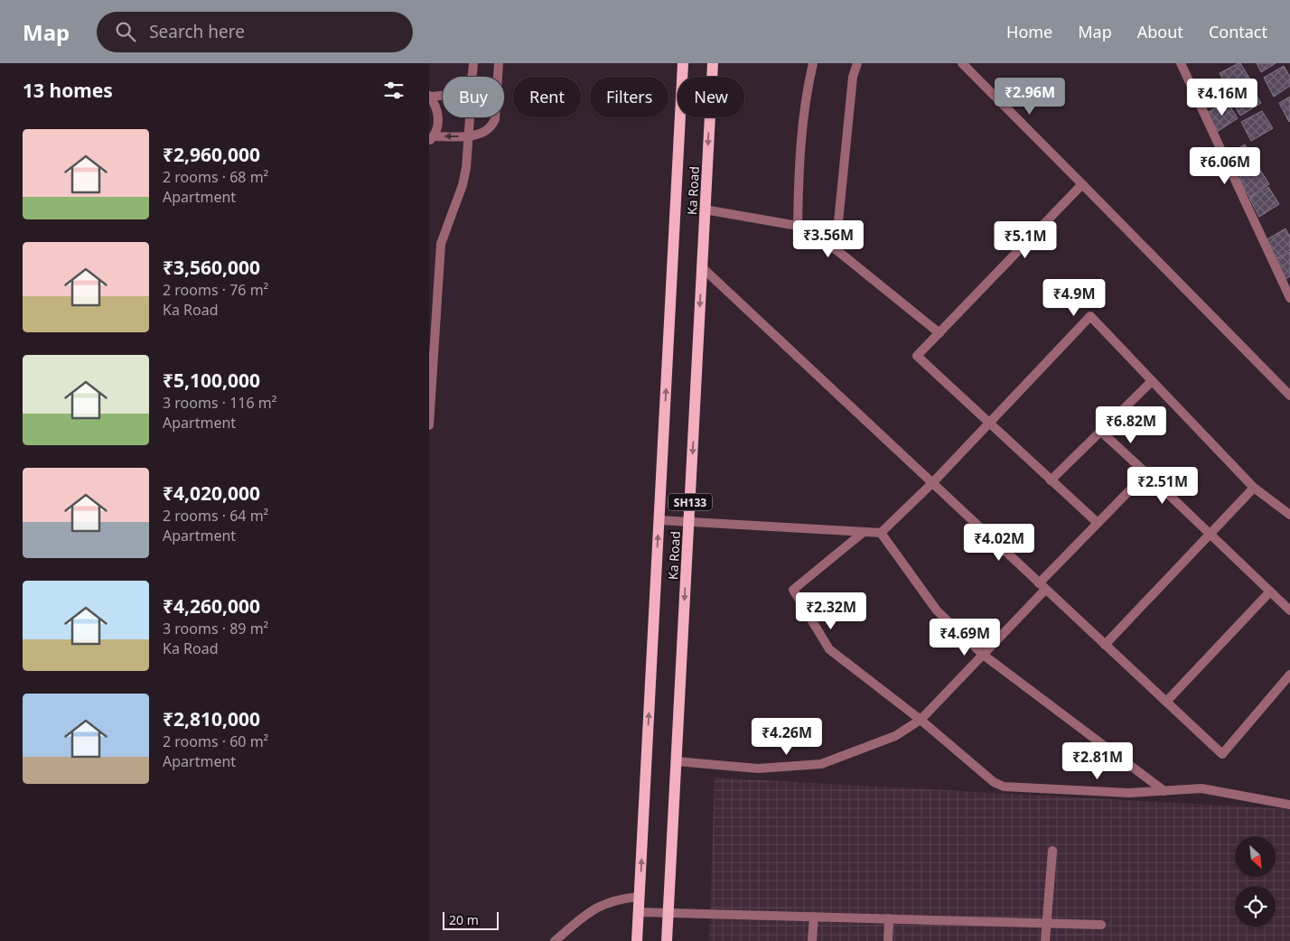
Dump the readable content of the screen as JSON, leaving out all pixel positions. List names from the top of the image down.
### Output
{
  "streets": {
    "main road": ["Ka Road", "SH133"]
  },
  "scale_bar": "20 m",
  "north": "bottom right",
  "page": {
    "header": "Map",
    "search": "Search here",
    "nav": [
      "Home",
      "Map",
      "About",
      "Contact"
    ],
    "heading": "13 homes",
    "chip": [
      "Buy",
      "Rent",
      "Filters",
      "New"
    ],
    "price": [
      "₹2.96M",
      "₹4.16M",
      "₹6.06M",
      "₹3.56M",
      "₹5.1M",
      "₹4.9M",
      "₹6.82M",
      "₹2.51M",
      "₹4.02M",
      "₹2.32M",
      "₹4.69M",
      "₹4.26M",
      "₹2.81M"
    ],
    "list": [
      {
        "name": "₹2,960,000",
        "note": "2 rooms · 68 m² · Apartment"
      },
      {
        "name": "₹3,560,000",
        "note": "2 rooms · 76 m² · Ka Road"
      },
      {
        "name": "₹5,100,000",
        "note": "3 rooms · 116 m² · Apartment"
      },
      {
        "name": "₹4,020,000",
        "note": "2 rooms · 64 m² · Apartment"
      },
      {
        "name": "₹4,260,000",
        "note": "3 rooms · 89 m² · Ka Road"
      },
      {
        "name": "₹2,810,000",
        "note": "2 rooms · 60 m² · Apartment"
      }
    ],
    "scale": "20 m"
  }
}
